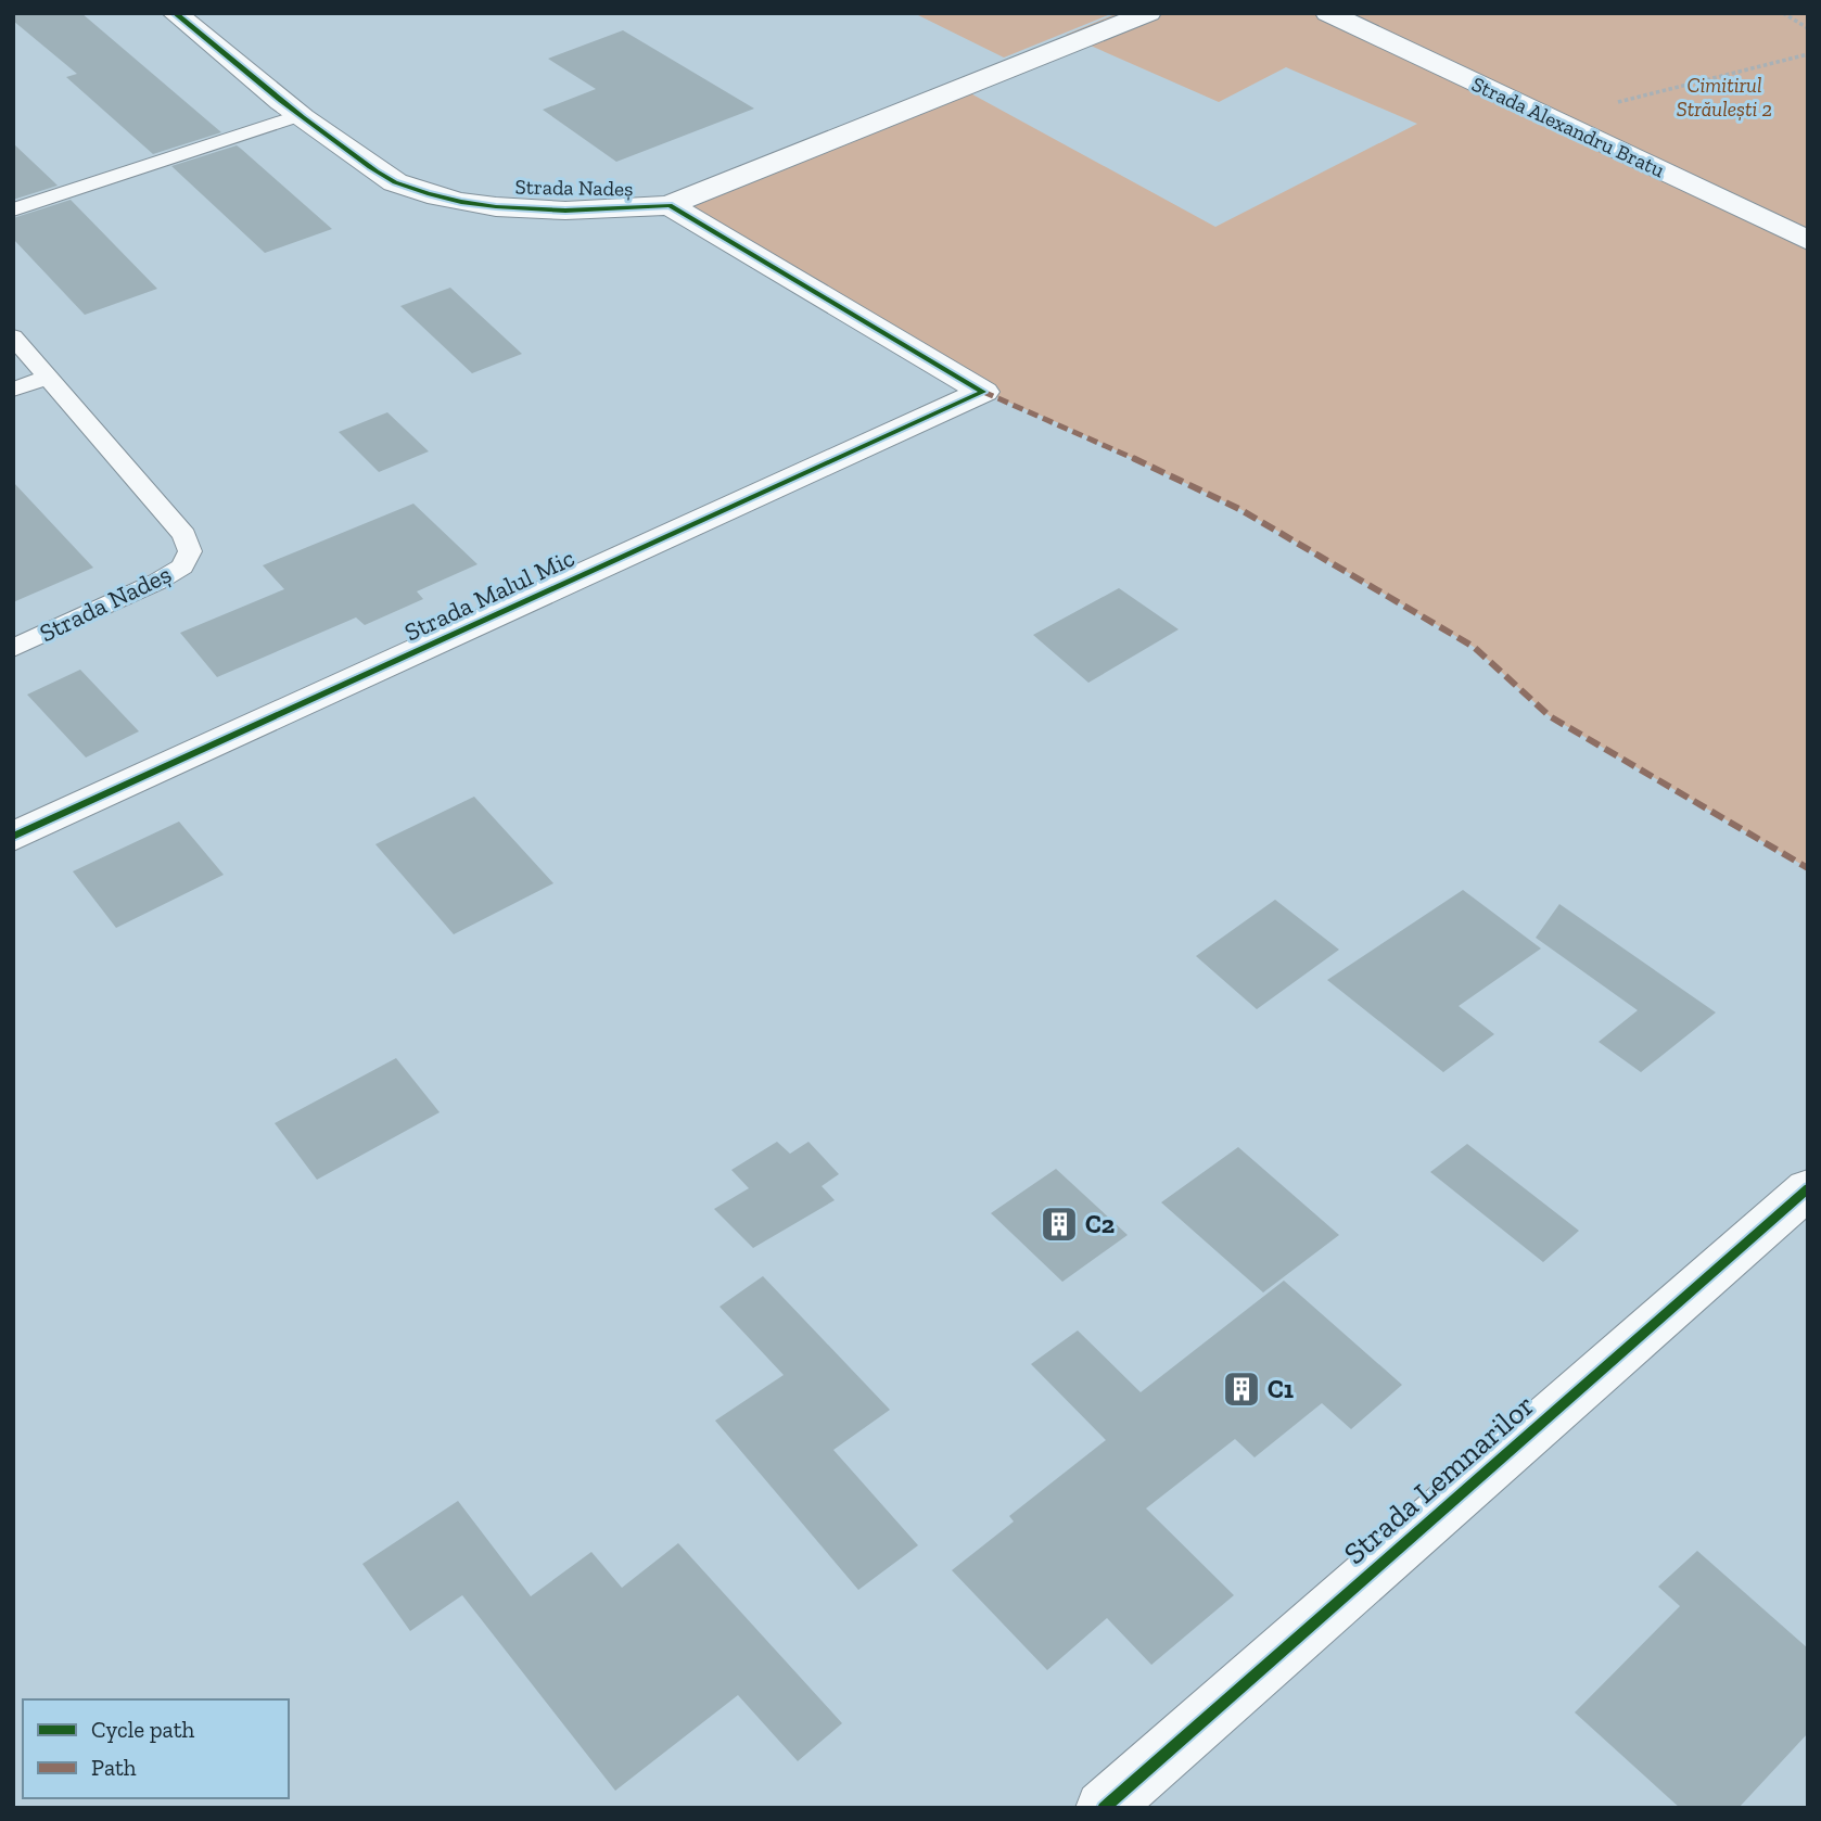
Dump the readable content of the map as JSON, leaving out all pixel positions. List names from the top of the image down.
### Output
{
  "streets": {
    "street": [
      "Strada Alexandru Bratu",
      "Strada Nadeș",
      "Strada Malul Mic",
      "Strada Lemnarilor"
    ]
  },
  "crossings": [
    ["Strada Nadeș", "Strada Malul Mic"]
  ],
  "parks": ["Cimitirul Străulești 2"],
  "places": {
    "building": ["C2", "C1"]
  },
  "legend": ["Cycle path", "Path"]
}
